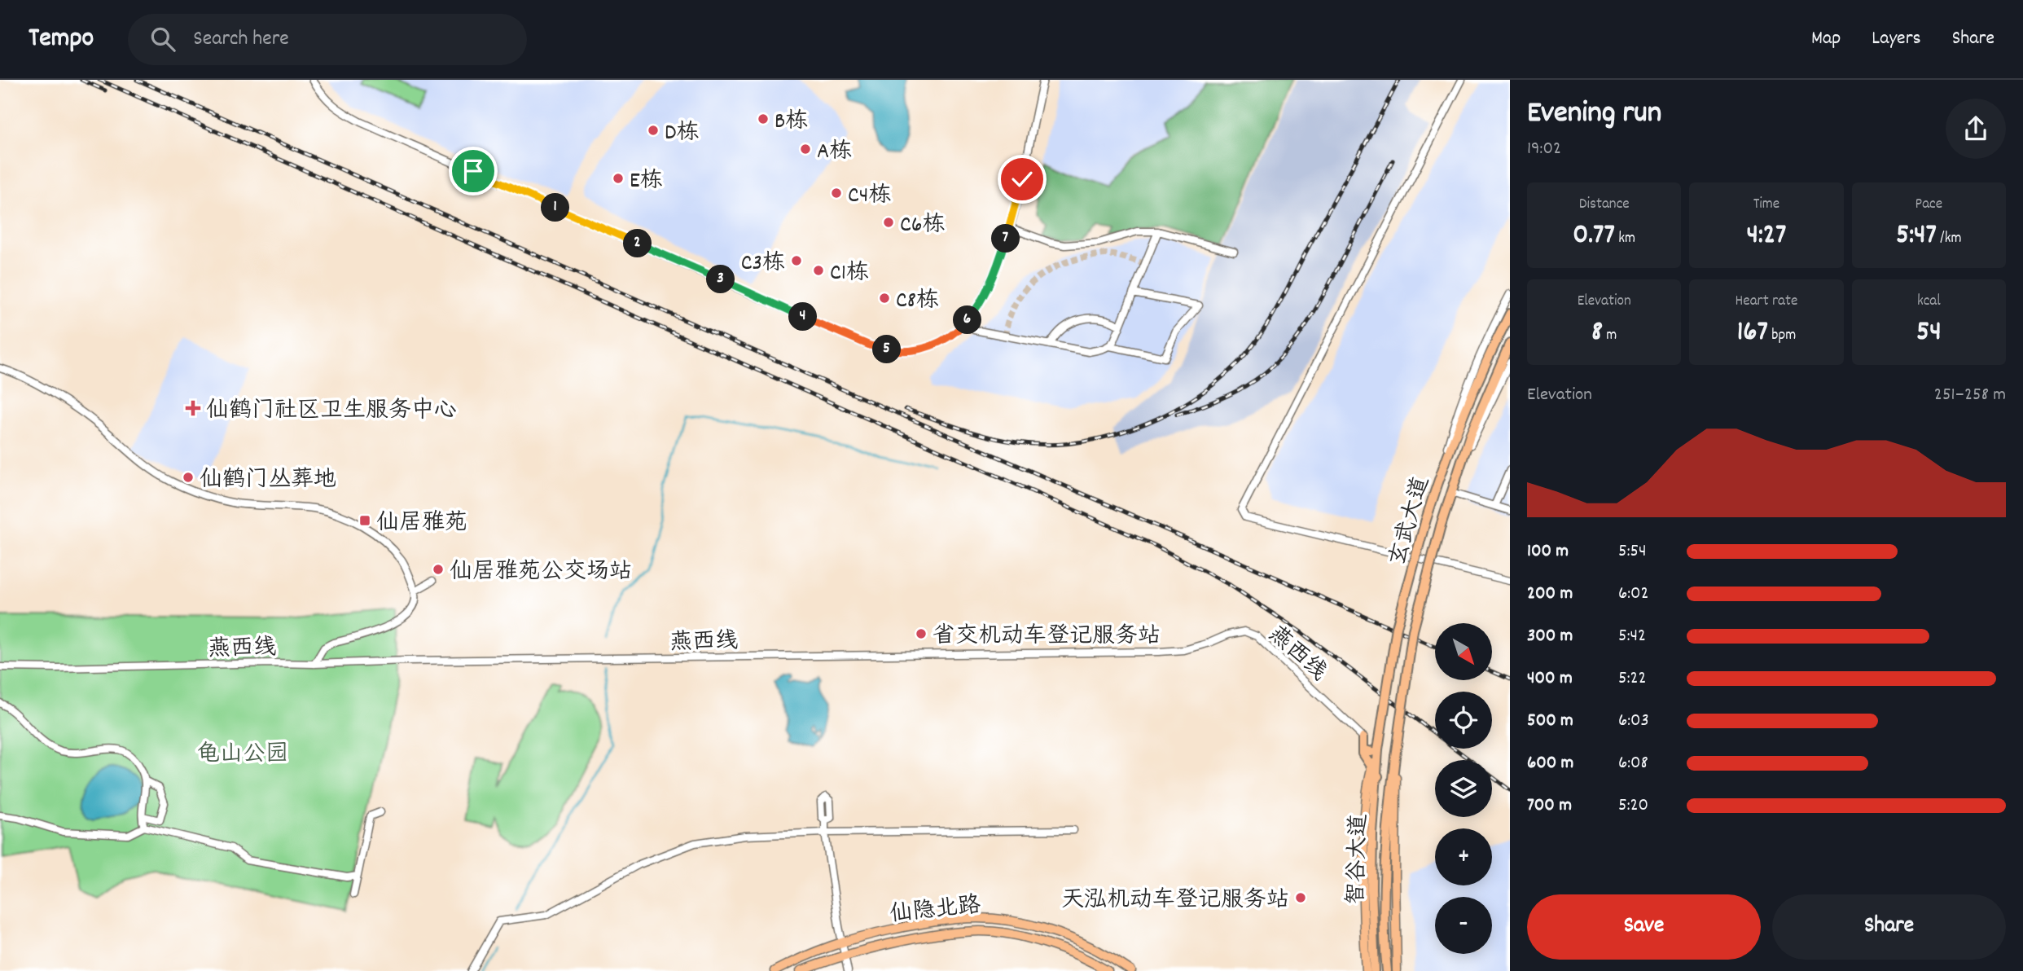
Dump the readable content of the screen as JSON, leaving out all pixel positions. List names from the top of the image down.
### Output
{
  "streets": {
    "highway": ["玄武大道", "智谷大道"],
    "main road": ["仙隐北路"],
    "street": ["燕西线"]
  },
  "crossings": [
    ["玄武大道", "智谷大道"]
  ],
  "parks": ["龟山公园"],
  "places": {
    "other": [
      "B栋",
      "D栋",
      "A栋",
      "E栋",
      "C4栋",
      "C6栋",
      "C3栋",
      "C1栋",
      "C8栋",
      "仙鹤门丛葬地",
      "仙居雅苑公交场站",
      "省交机动车登记服务站",
      "天泓机动车登记服务站"
    ],
    "health": ["仙鹤门社区卫生服务中心"],
    "transit": ["仙居雅苑"]
  },
  "north": "bottom right",
  "page": {
    "header": "Tempo",
    "search": "Search here",
    "nav": ["Map", "Layers", "Share"],
    "heading": ["Evening run", "19:02"],
    "stats": [
      ["Distance", "0.77 km"],
      ["Time", "4:27"],
      ["Pace", "5:47 /km"],
      ["Elevation", "8 m"],
      ["Heart rate", "167 bpm"],
      ["kcal", "54"]
    ],
    "pins": [
      "1",
      "7",
      "2",
      "3",
      "4",
      "6",
      "5"
    ],
    "chart": ["Elevation", "251–258 m"],
    "list": [
      {
        "name": "100 m",
        "note": "5:54"
      },
      {
        "name": "200 m",
        "note": "6:02"
      },
      {
        "name": "300 m",
        "note": "5:42"
      },
      {
        "name": "400 m",
        "note": "5:22"
      },
      {
        "name": "500 m",
        "note": "6:03"
      },
      {
        "name": "600 m",
        "note": "6:08"
      },
      {
        "name": "700 m",
        "note": "5:20"
      }
    ],
    "map_buttons": ["+", "−"],
    "buttons": ["Save", "Share"]
  }
}
